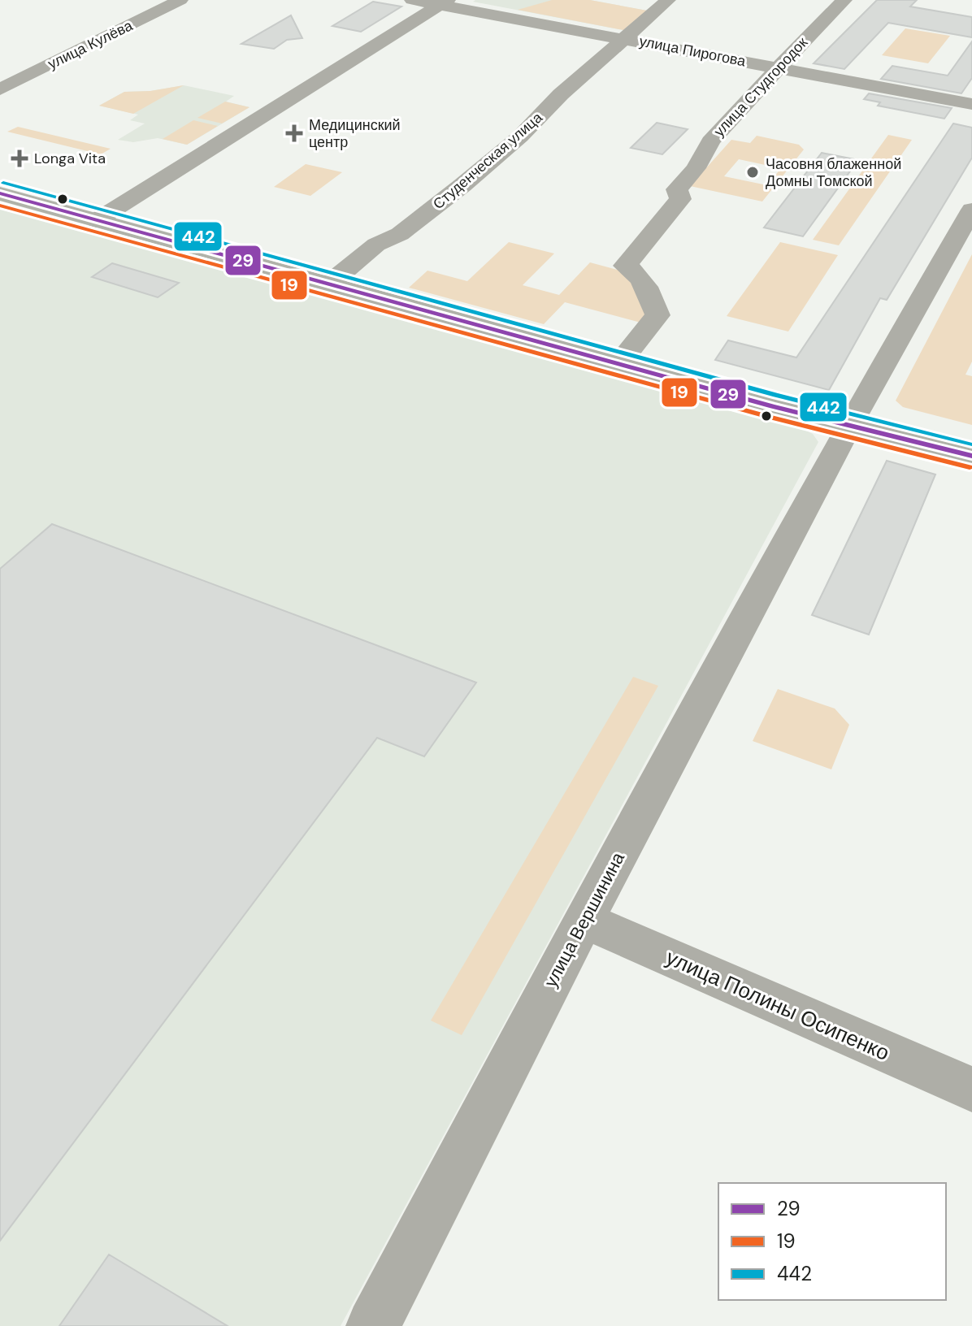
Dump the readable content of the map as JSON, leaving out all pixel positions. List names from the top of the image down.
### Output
{
  "streets": {
    "street": [
      "улица Кулёва",
      "улица Пирогова",
      "улица Студгородок",
      "Студенческая улица",
      "улица Вершинина",
      "улица Полины Осипенко"
    ]
  },
  "crossings": [
    ["улица Пирогова", "улица Студгородок"],
    ["улица Пирогова", "Студенческая улица"],
    ["улица Вершинина", "улица Полины Осипенко"]
  ],
  "places": {
    "health": ["Медицинский центр", "Longa Vita"],
    "other": ["Часовня блаженной Домны Томской"]
  },
  "lines": ["transit line 442", "transit line 29", "transit line 19"],
  "legend": ["29", "19", "442"]
}
